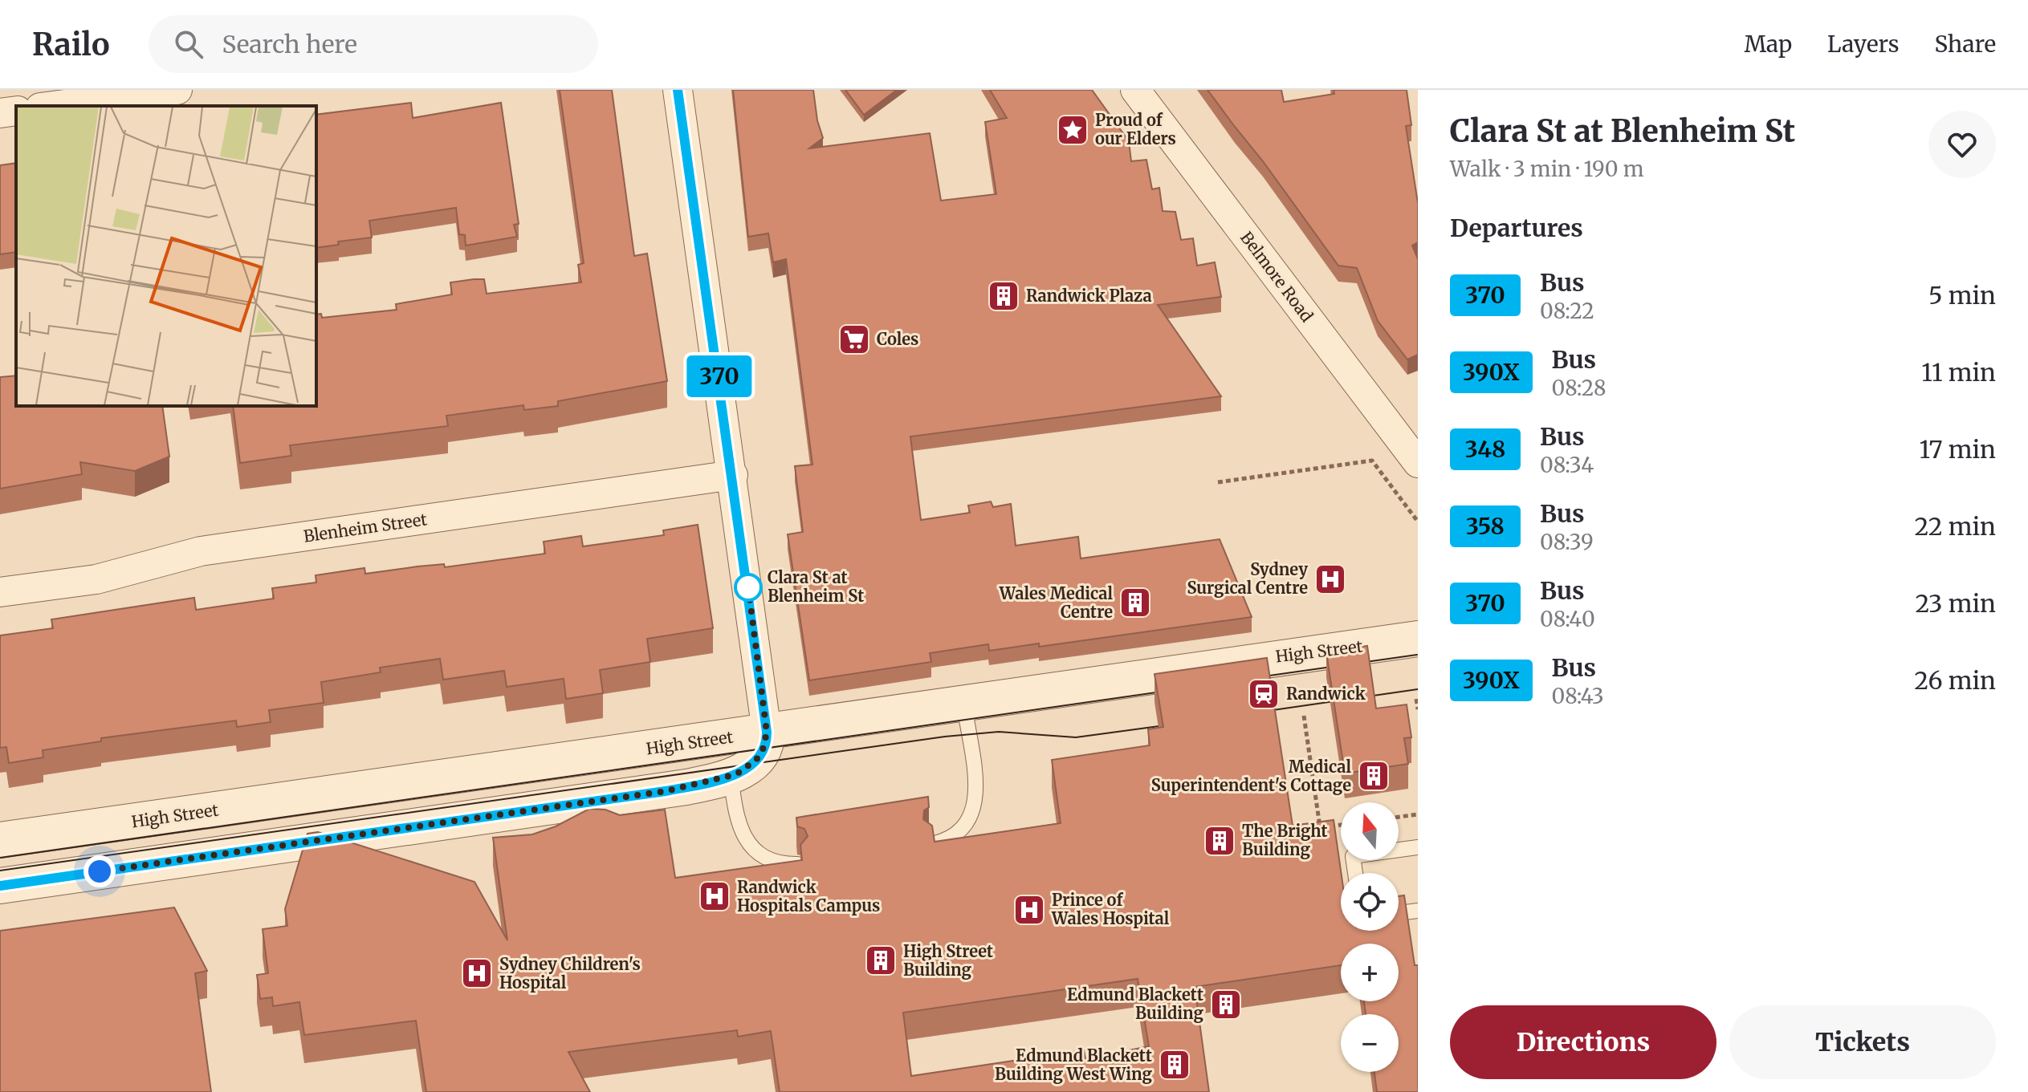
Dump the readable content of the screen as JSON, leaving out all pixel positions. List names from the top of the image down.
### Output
{
  "streets": {
    "street": ["Belmore Road", "Blenheim Street", "High Street"]
  },
  "places": {
    "place": ["Proud of our Elders"],
    "building": [
      "Randwick Plaza",
      "Wales Medical Centre",
      "Medical Superintendent's Cottage",
      "The Bright Building",
      "High Street Building",
      "Edmund Blackett Building",
      "Edmund Blackett Building West Wing"
    ],
    "supermarket": ["Coles"],
    "hospital": [
      "Sydney Surgical Centre",
      "Randwick Hospitals Campus",
      "Prince of Wales Hospital",
      "Sydney Children's Hospital"
    ],
    "other": ["Clara St at Blenheim St"],
    "station": ["Randwick"]
  },
  "lines": ["bus line 370"],
  "north": "top",
  "page": {
    "header": "Railo",
    "search": "Search here",
    "nav": ["Map", "Layers", "Share"],
    "on_map": "370",
    "heading": [
      ["Clara St at Blenheim St", "Walk · 3 min · 190 m"],
      "Departures"
    ],
    "list": [
      {
        "mark": "370",
        "name": "Bus",
        "note": "08:22",
        "value": "5 min"
      },
      {
        "mark": "390X",
        "name": "Bus",
        "note": "08:28",
        "value": "11 min"
      },
      {
        "mark": "348",
        "name": "Bus",
        "note": "08:34",
        "value": "17 min"
      },
      {
        "mark": "358",
        "name": "Bus",
        "note": "08:39",
        "value": "22 min"
      },
      {
        "mark": "370",
        "name": "Bus",
        "note": "08:40",
        "value": "23 min"
      },
      {
        "mark": "390X",
        "name": "Bus",
        "note": "08:43",
        "value": "26 min"
      }
    ],
    "map_buttons": ["+", "−"],
    "buttons": ["Directions", "Tickets"]
  }
}
